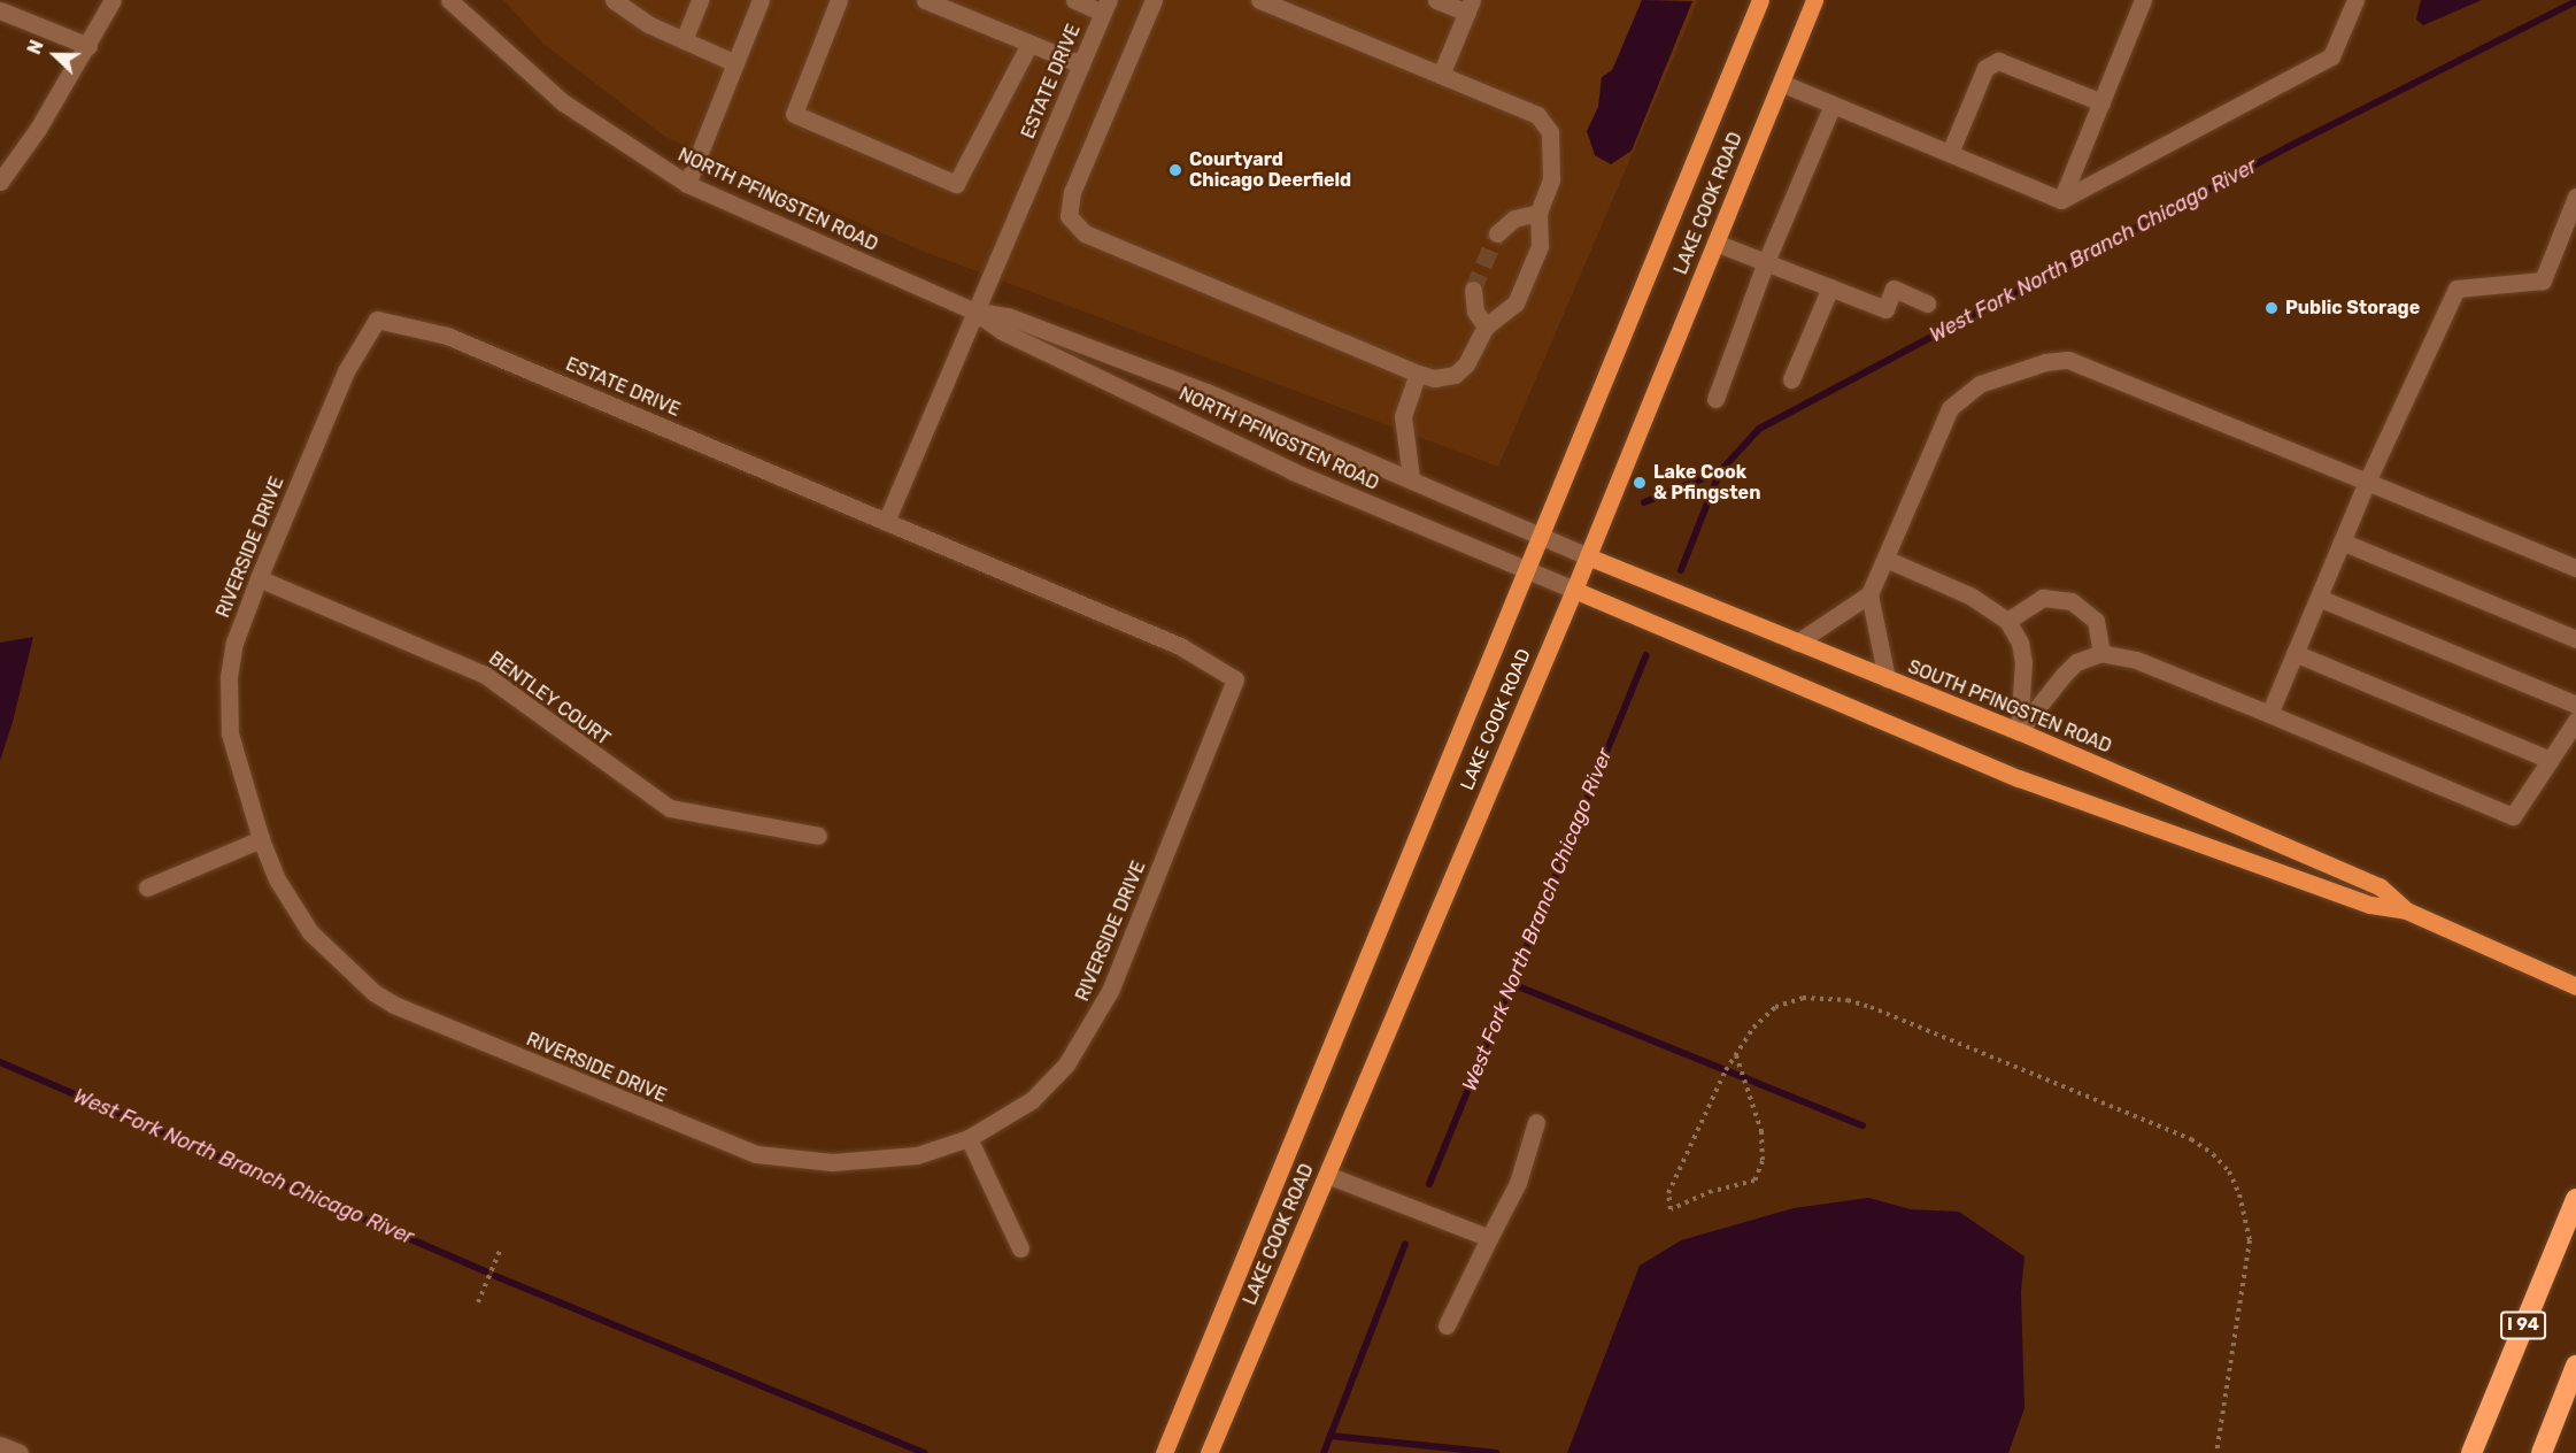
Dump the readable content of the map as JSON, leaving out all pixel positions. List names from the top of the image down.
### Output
{
  "streets": {
    "highway": ["I 94"],
    "main road": ["LAKE COOK ROAD", "SOUTH PFINGSTEN ROAD"],
    "street": [
      "ESTATE DRIVE",
      "NORTH PFINGSTEN ROAD",
      "RIVERSIDE DRIVE",
      "BENTLEY COURT"
    ]
  },
  "crossings": [
    ["ESTATE DRIVE", "NORTH PFINGSTEN ROAD"],
    ["ESTATE DRIVE", "RIVERSIDE DRIVE"],
    ["NORTH PFINGSTEN ROAD", "LAKE COOK ROAD"],
    ["NORTH PFINGSTEN ROAD", "SOUTH PFINGSTEN ROAD"],
    ["LAKE COOK ROAD", "SOUTH PFINGSTEN ROAD"],
    ["RIVERSIDE DRIVE", "BENTLEY COURT"]
  ],
  "water": ["West Fork North Branch Chicago River"],
  "places": ["Courtyard Chicago Deerfield", "Public Storage", "Lake Cook & Pfingsten"],
  "north": "left"
}
